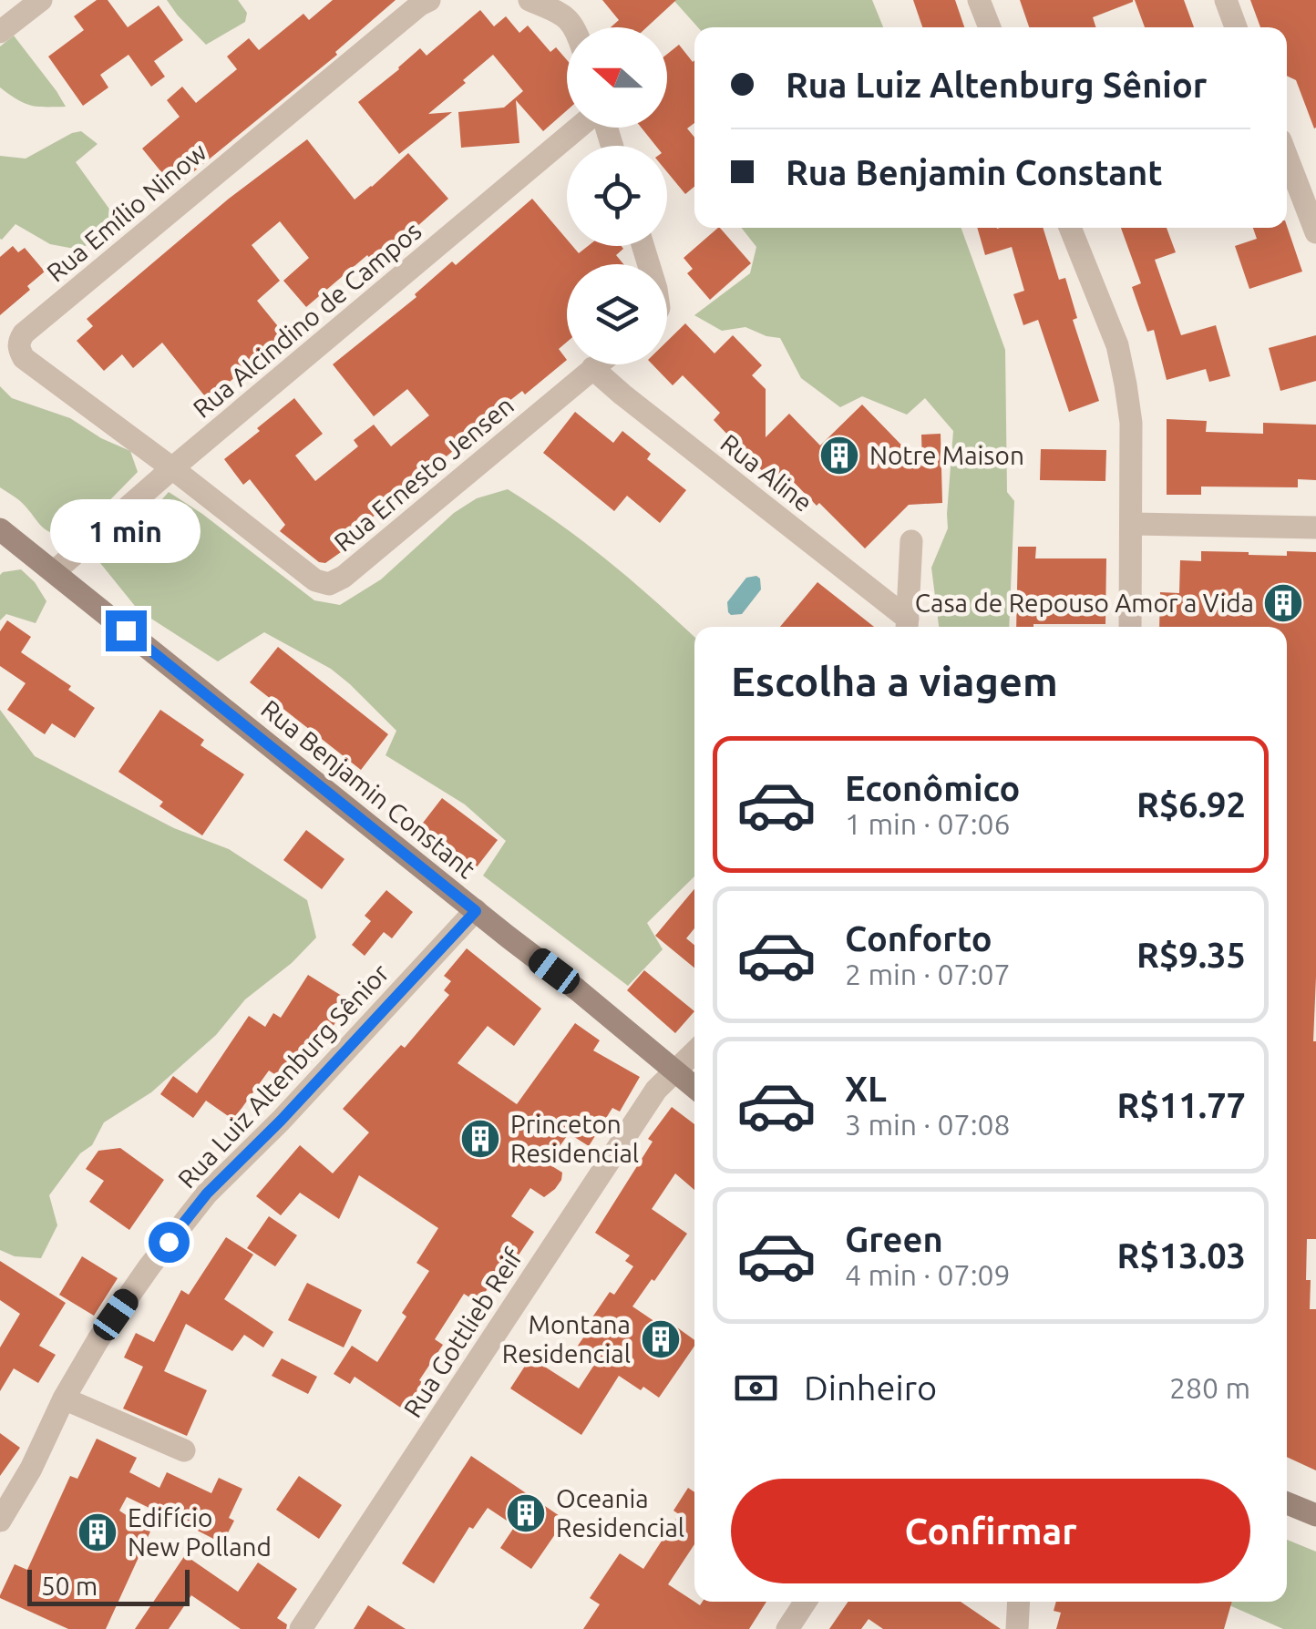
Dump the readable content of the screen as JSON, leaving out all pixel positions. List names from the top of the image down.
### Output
{
  "streets": {
    "main road": ["Rua Benjamin Constant"],
    "street": [
      "Rua Emílio Ninow",
      "Rua Alcindino de Campos",
      "Rua Aline",
      "Rua Ernesto Jensen",
      "Rua Luiz Altenburg Sênior",
      "Rua Gottlieb Reif"
    ]
  },
  "crossings": [
    ["Rua Emílio Ninow", "Rua Alcindino de Campos"],
    ["Rua Emílio Ninow", "Rua Ernesto Jensen"],
    ["Rua Alcindino de Campos", "Rua Ernesto Jensen"],
    ["Rua Alcindino de Campos", "Rua Benjamin Constant"],
    ["Rua Aline", "Rua Ernesto Jensen"],
    ["Rua Benjamin Constant", "Rua Luiz Altenburg Sênior"],
    ["Rua Benjamin Constant", "Rua Gottlieb Reif"]
  ],
  "places": {
    "building": [
      "Notre Maison",
      "Casa de Repouso Amor a Vida",
      "Princeton Residencial",
      "Montana Residencial",
      "Oceania Residencial",
      "Edifício New Polland"
    ]
  },
  "scale_bar": "50 m",
  "north": "left",
  "page": {
    "banner": ["Rua Luiz Altenburg Sênior", "Rua Benjamin Constant"],
    "bubble": "1 min",
    "heading": "Escolha a viagem",
    "list": [
      {
        "name": "Econômico",
        "note": "1 min · 07:06",
        "value": "R$6.92"
      },
      {
        "name": "Conforto",
        "note": "2 min · 07:07",
        "value": "R$9.35"
      },
      {
        "name": "XL",
        "note": "3 min · 07:08",
        "value": "R$11.77"
      },
      {
        "name": "Green",
        "note": "4 min · 07:09",
        "value": "R$13.03"
      }
    ],
    "pay": ["Dinheiro", "280 m"],
    "buttons": "Confirmar",
    "scale": "50 m"
  }
}
